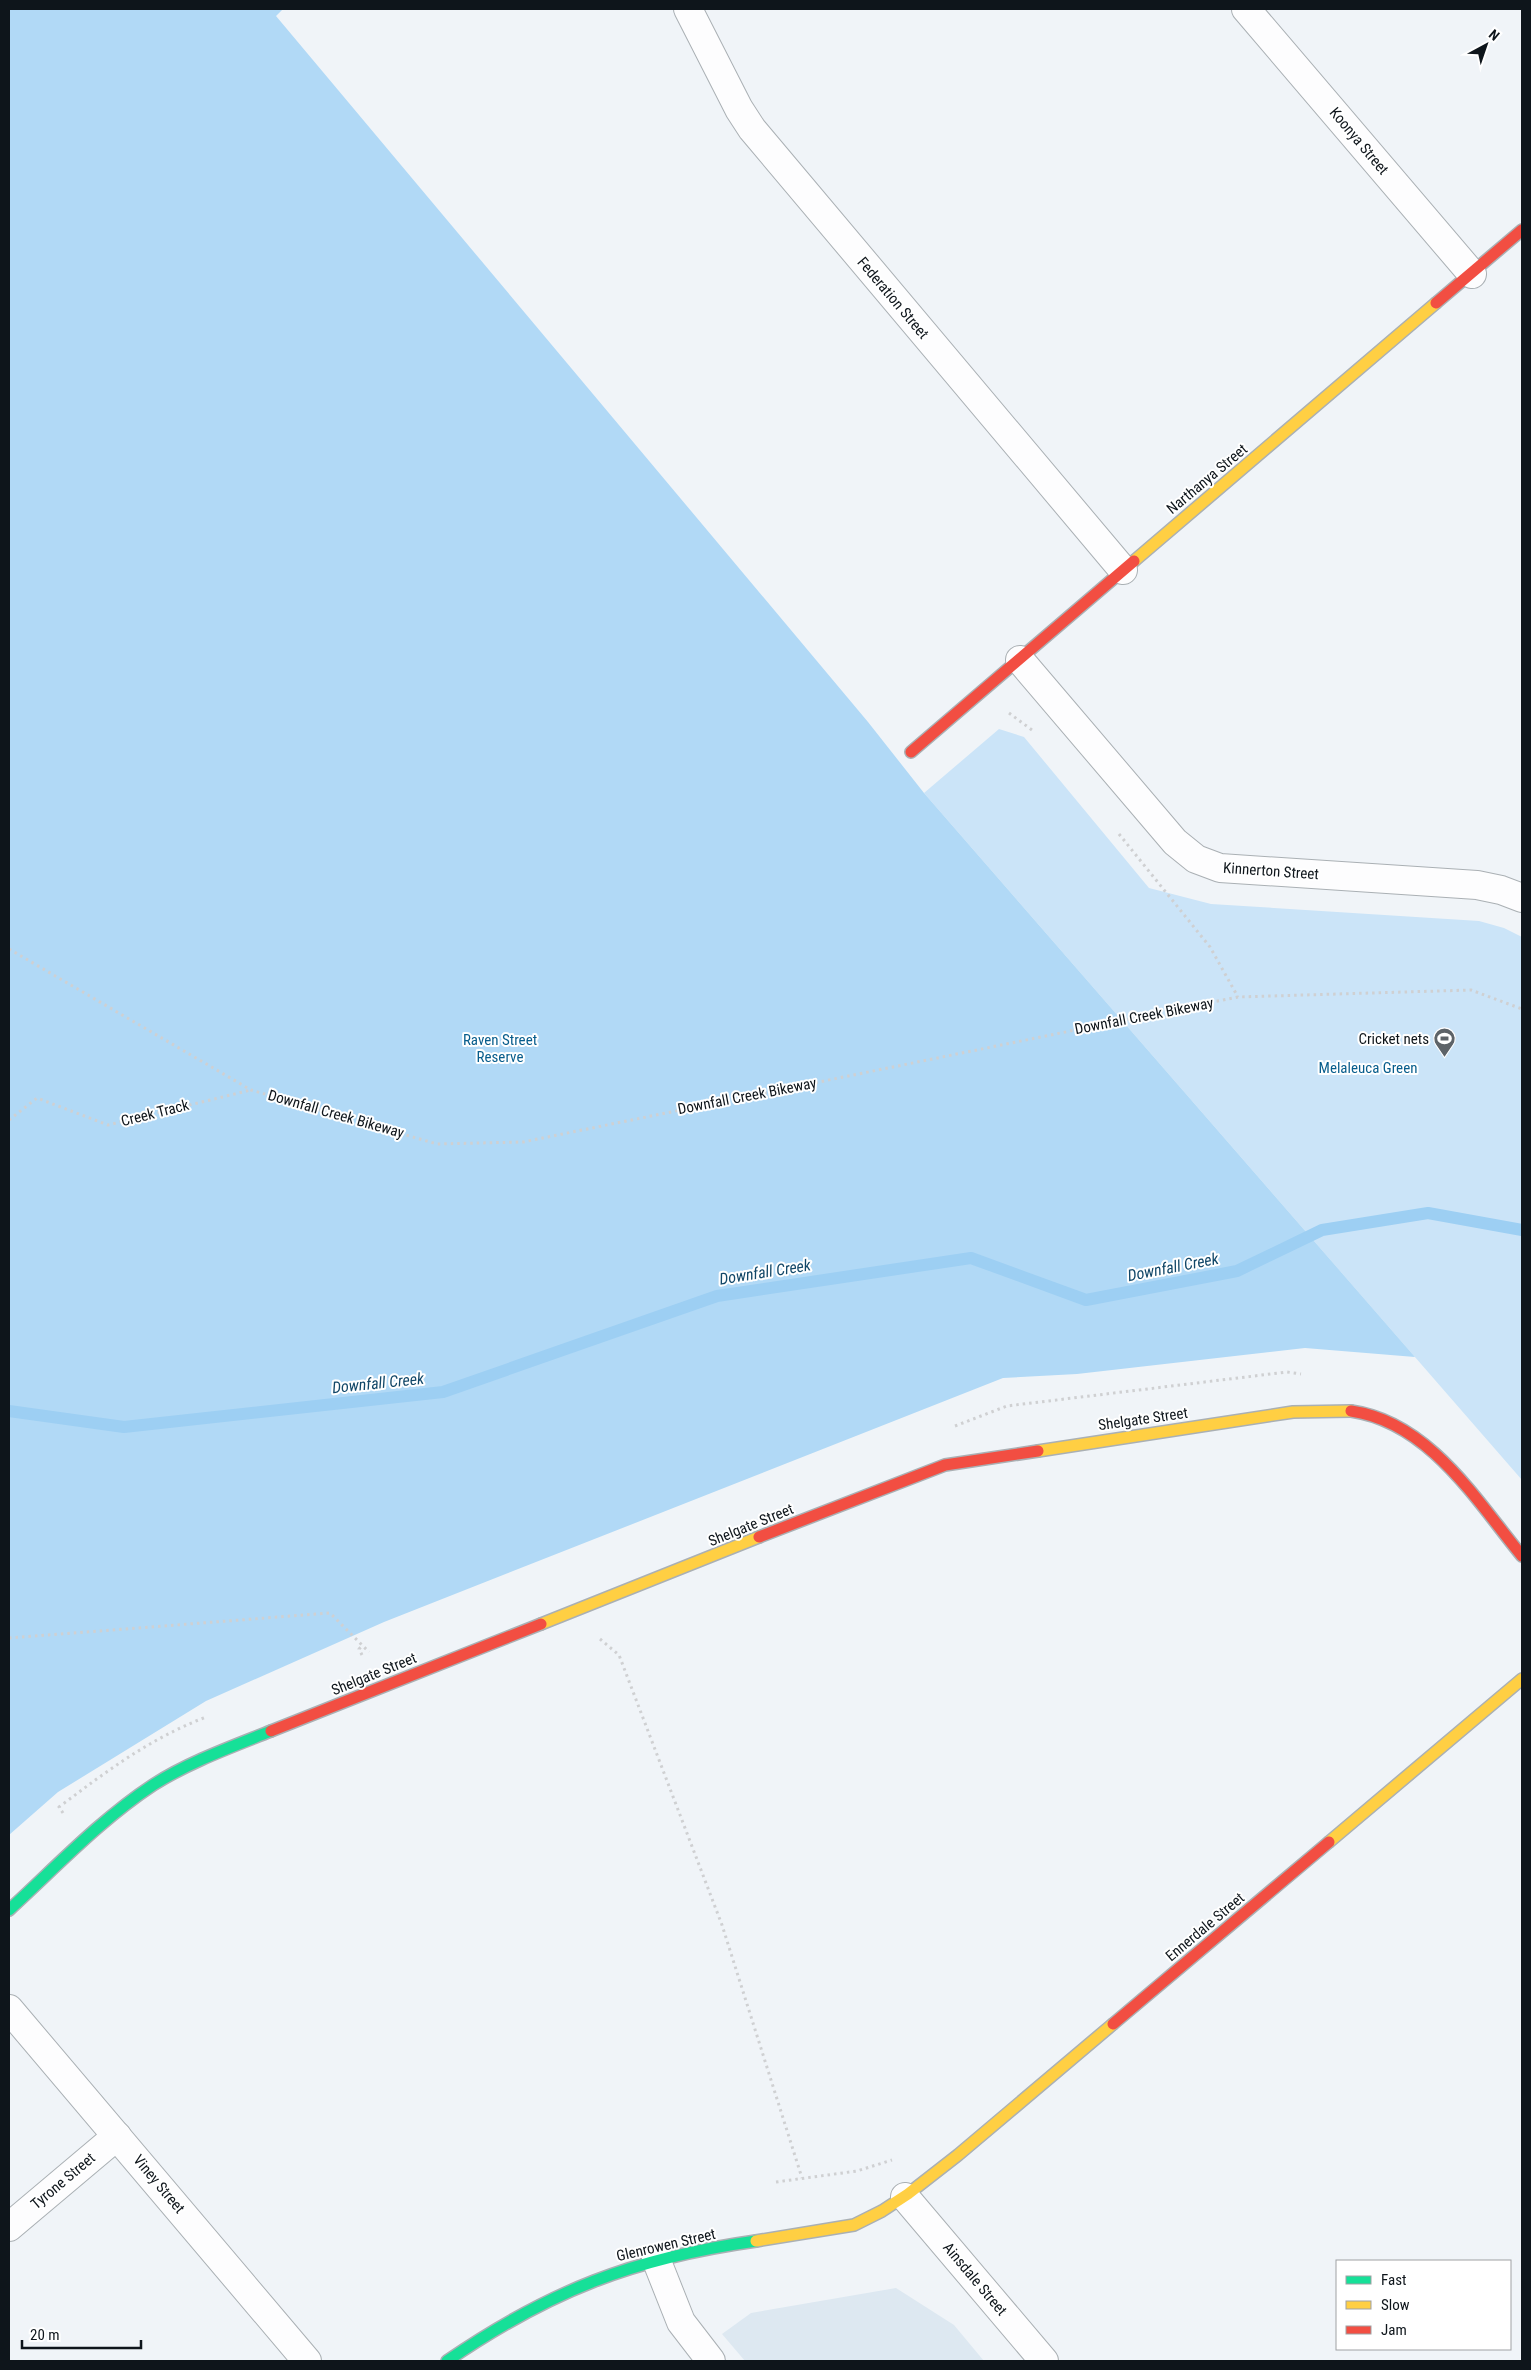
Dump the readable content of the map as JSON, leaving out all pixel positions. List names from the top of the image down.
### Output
{
  "streets": {
    "street": [
      "Koonya Street",
      "Federation Street",
      "Narthanya Street",
      "Kinnerton Street",
      "Shelgate Street",
      "Ennerdale Street",
      "Tyrone Street",
      "Viney Street",
      "Glenrowen Street",
      "Ainsdale Street"
    ],
    "path": ["Downfall Creek Bikeway", "Creek Track"]
  },
  "crossings": [
    ["Koonya Street", "Narthanya Street"],
    ["Federation Street", "Narthanya Street"],
    ["Narthanya Street", "Kinnerton Street"],
    ["Downfall Creek Bikeway", "Creek Track"],
    ["Ennerdale Street", "Glenrowen Street"],
    ["Ennerdale Street", "Ainsdale Street"],
    ["Tyrone Street", "Viney Street"],
    ["Glenrowen Street", "Ainsdale Street"]
  ],
  "water": ["Downfall Creek"],
  "parks": ["Raven Street Reserve", "Melaleuca Green"],
  "places": {
    "sports": ["Cricket nets"]
  },
  "legend": ["Fast", "Slow", "Jam"],
  "scale_bar": "20 m",
  "north": "top right"
}
